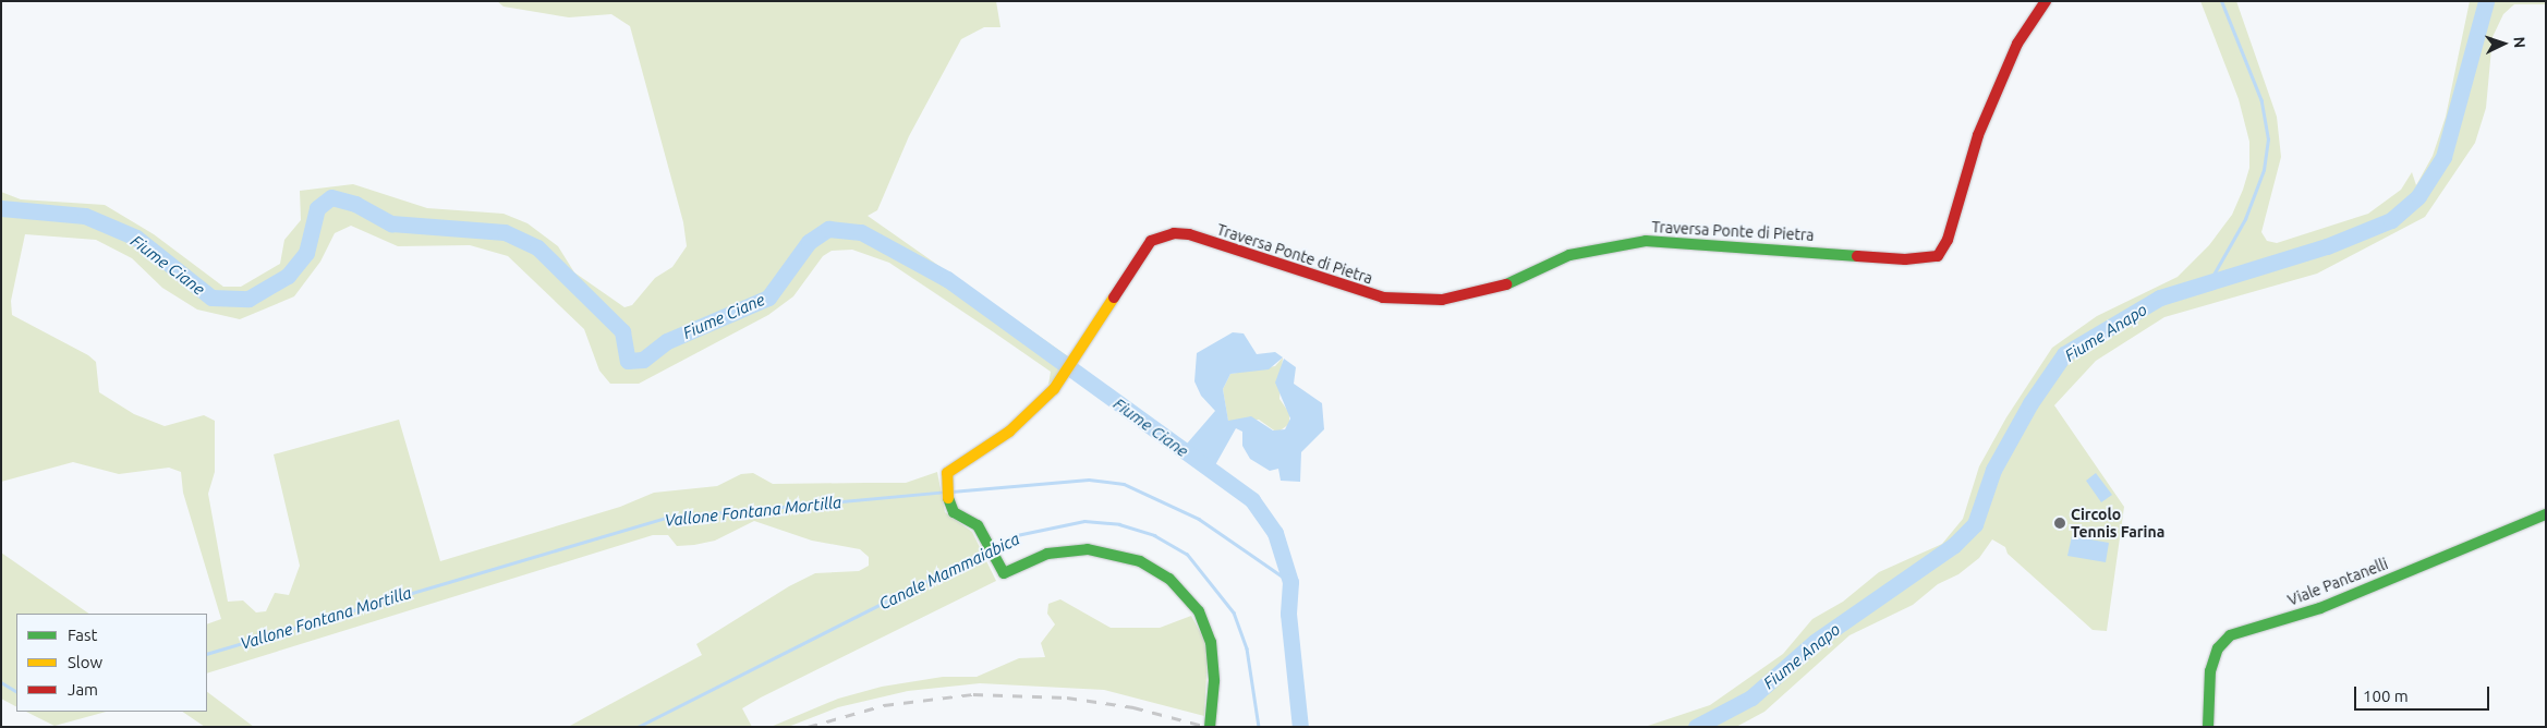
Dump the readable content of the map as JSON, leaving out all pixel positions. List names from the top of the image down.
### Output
{
  "streets": {
    "street": ["Traversa Ponte di Pietra", "Viale Pantanelli"]
  },
  "water": [
    "Fiume Ciane",
    "Fiume Anapo",
    "Vallone Fontana Mortilla",
    "Canale Mammaiabica"
  ],
  "places": ["Circolo Tennis Farina"],
  "legend": ["Fast", "Slow", "Jam"],
  "scale_bar": "100 m",
  "north": "right"
}
